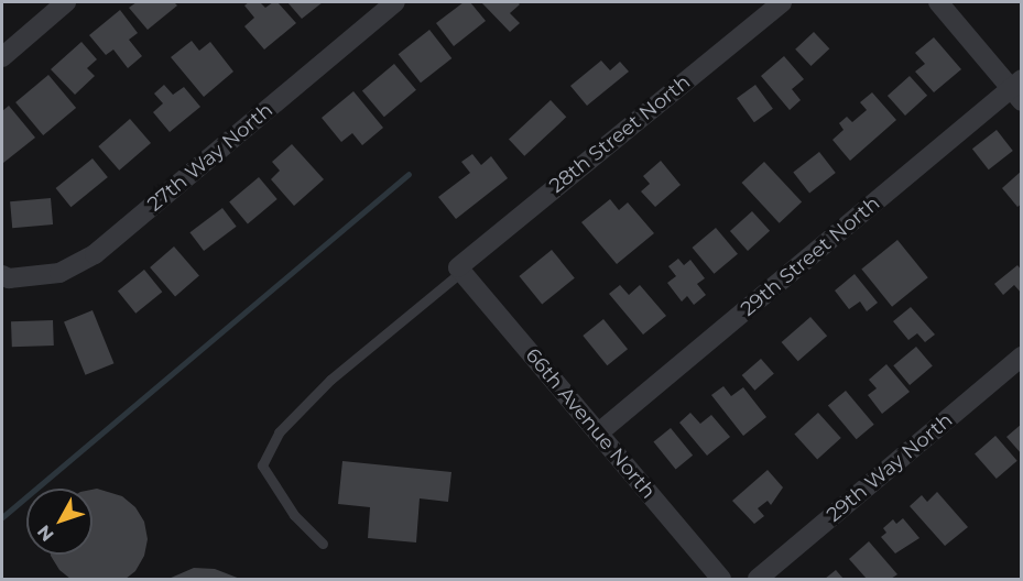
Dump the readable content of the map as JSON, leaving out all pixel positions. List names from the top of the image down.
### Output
{
  "streets": {
    "street": [
      "28th Street North",
      "27th Way North",
      "29th Street North",
      "66th Avenue North",
      "29th Way North"
    ]
  },
  "crossings": [
    ["28th Street North", "66th Avenue North"],
    ["29th Street North", "66th Avenue North"]
  ],
  "north": "bottom left"
}
